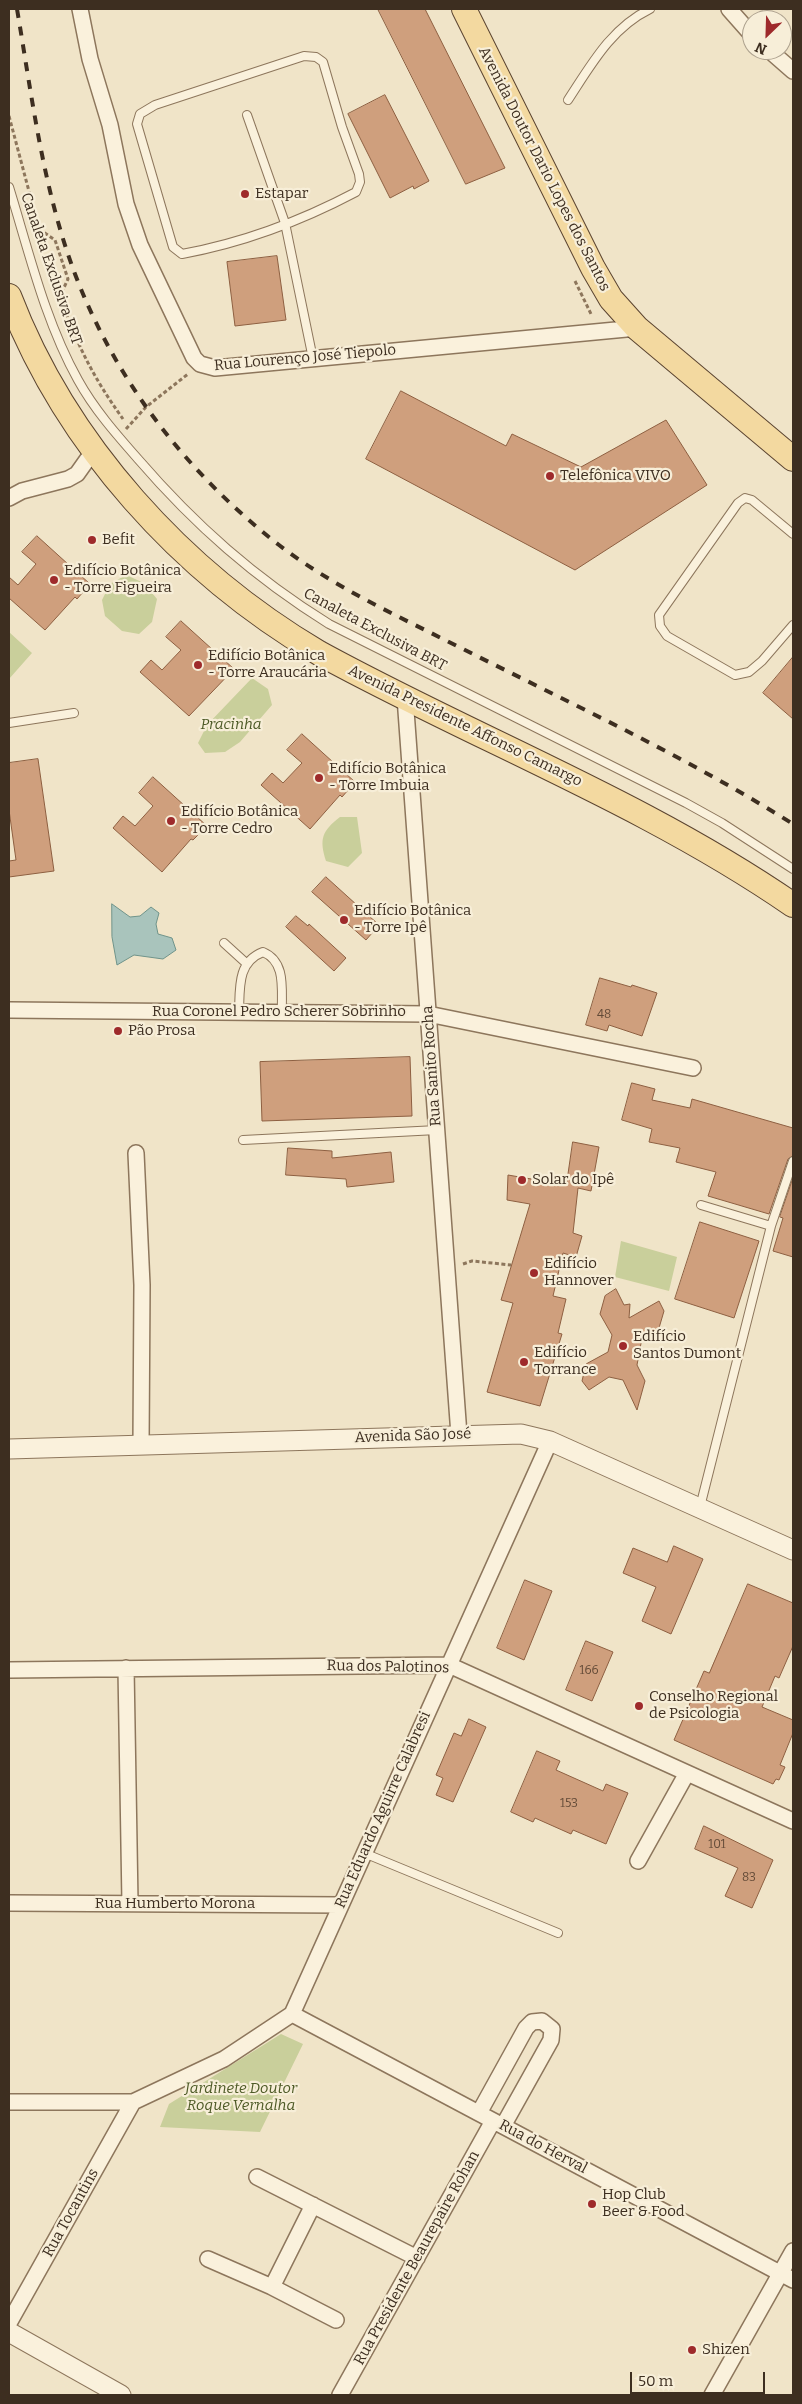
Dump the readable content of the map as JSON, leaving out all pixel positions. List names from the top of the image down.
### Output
{
  "streets": {
    "main road": ["Avenida Doutor Dario Lopes dos Santos", "Avenida Presidente Affonso Camargo"],
    "street": [
      "Rua Lourenço José Tiepolo",
      "Rua Coronel Pedro Scherer Sobrinho",
      "Rua Sanito Rocha",
      "Avenida São José",
      "Rua dos Palotinos",
      "Rua Eduardo Aguirre Calabresi",
      "Rua Humberto Morona",
      "Rua do Herval",
      "Rua Tocantins",
      "Rua Presidente Beaurepaire Rohan"
    ],
    "lane": ["Canaleta Exclusiva BRT"]
  },
  "crossings": [
    ["Avenida Doutor Dario Lopes dos Santos", "Rua Lourenço José Tiepolo"],
    ["Avenida Presidente Affonso Camargo", "Rua Sanito Rocha"],
    ["Rua Coronel Pedro Scherer Sobrinho", "Rua Sanito Rocha"],
    ["Rua Sanito Rocha", "Avenida São José"],
    ["Avenida São José", "Rua Eduardo Aguirre Calabresi"],
    ["Rua dos Palotinos", "Rua Eduardo Aguirre Calabresi"],
    ["Rua Eduardo Aguirre Calabresi", "Rua Humberto Morona"],
    ["Rua Eduardo Aguirre Calabresi", "Rua do Herval"],
    ["Rua do Herval", "Rua Presidente Beaurepaire Rohan"]
  ],
  "parks": ["Pracinha", "Jardinete Doutor Roque Vernalha"],
  "places": [
    "Estapar",
    "Telefônica VIVO",
    "Befit",
    "Edifício Botânica - Torre Figueira",
    "Edifício Botânica - Torre Araucária",
    "Edifício Botânica - Torre Imbuia",
    "Edifício Botânica - Torre Cedro",
    "Edifício Botânica - Torre Ipê",
    "Pão Prosa",
    "Solar do Ipê",
    "Edifício Hannover",
    "Edifício Santos Dumont",
    "Edifício Torrance",
    "Conselho Regional de Psicologia",
    "Hop Club Beer & Food",
    "Shizen"
  ],
  "house_numbers": [
    "48",
    "166",
    "153",
    "101",
    "83"
  ],
  "scale_bar": "50 m",
  "north": "bottom left"
}
